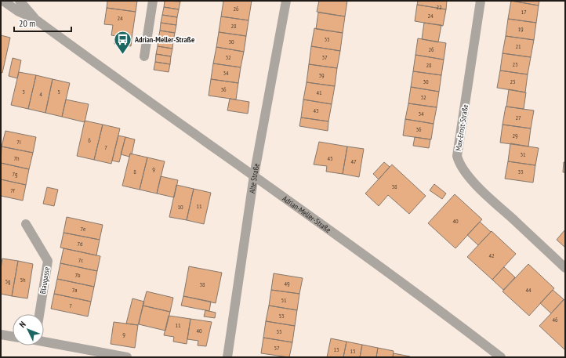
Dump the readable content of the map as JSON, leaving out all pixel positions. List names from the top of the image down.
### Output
{
  "streets": {
    "street": [
      "Max-Ernst-Straße",
      "Alte Straße",
      "Adrian-Meller-Straße",
      "Blaugasse"
    ]
  },
  "crossings": [
    ["Alte Straße", "Adrian-Meller-Straße"]
  ],
  "places": {
    "bus stop": ["Adrian-Meller-Straße"]
  },
  "house_numbers": [
    "22",
    "26",
    "17",
    "24",
    "24",
    "28",
    "19",
    "35",
    "30",
    "21",
    "26",
    "32",
    "37",
    "23",
    "28",
    "34",
    "39",
    "30",
    "25",
    "36",
    "3",
    "5",
    "41",
    "4",
    "32",
    "43",
    "34",
    "27",
    "36",
    "29",
    "6",
    "7i",
    "7",
    "31",
    "7h",
    "45",
    "47",
    "9",
    "8",
    "33",
    "7g",
    "38",
    "7f",
    "11",
    "10",
    "40",
    "7e",
    "7d",
    "42",
    "7c",
    "7b",
    "5h",
    "5g",
    "49",
    "38",
    "7a",
    "44",
    "51",
    "7",
    "53",
    "46",
    "11",
    "40",
    "55",
    "9",
    "57",
    "13",
    "15"
  ],
  "scale_bar": "20 m",
  "north": "top left"
}
